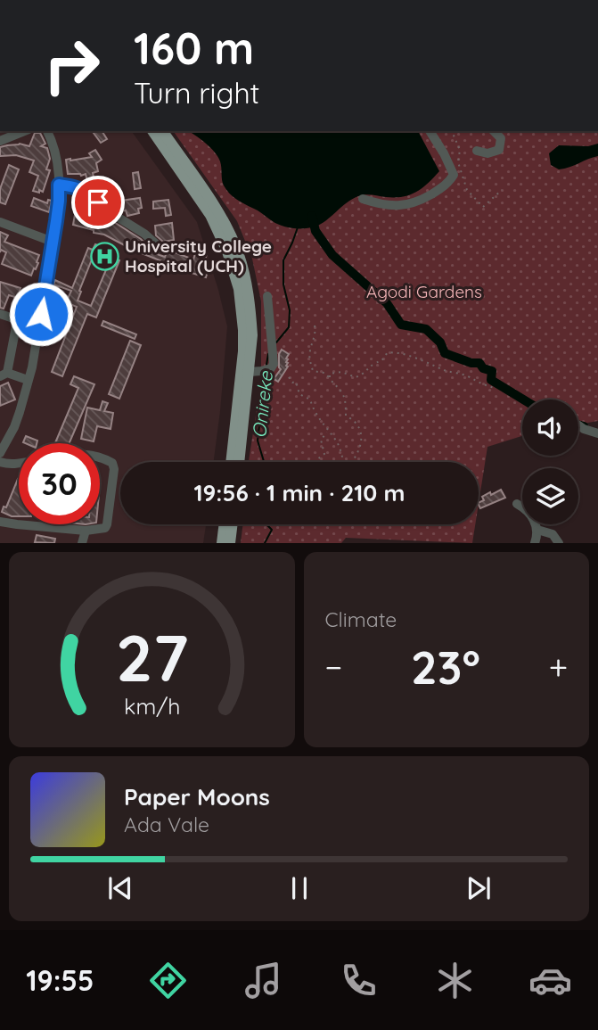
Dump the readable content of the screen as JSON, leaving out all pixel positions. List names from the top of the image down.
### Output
{
  "water": ["Onireke"],
  "parks": ["Agodi Gardens"],
  "places": {
    "hospital": ["University College Hospital (UCH)"]
  },
  "page": {
    "turn": ["160 m", "Turn right"],
    "limit": "30",
    "trip": "19:56 · 1 min · 210 m",
    "tile": "Climate",
    "heat": ["−", "23°", "+"],
    "song": ["Paper Moons", "Ada Vale"],
    "tabs": "19:55",
    "gauge": ["27", "km/h"]
  }
}
